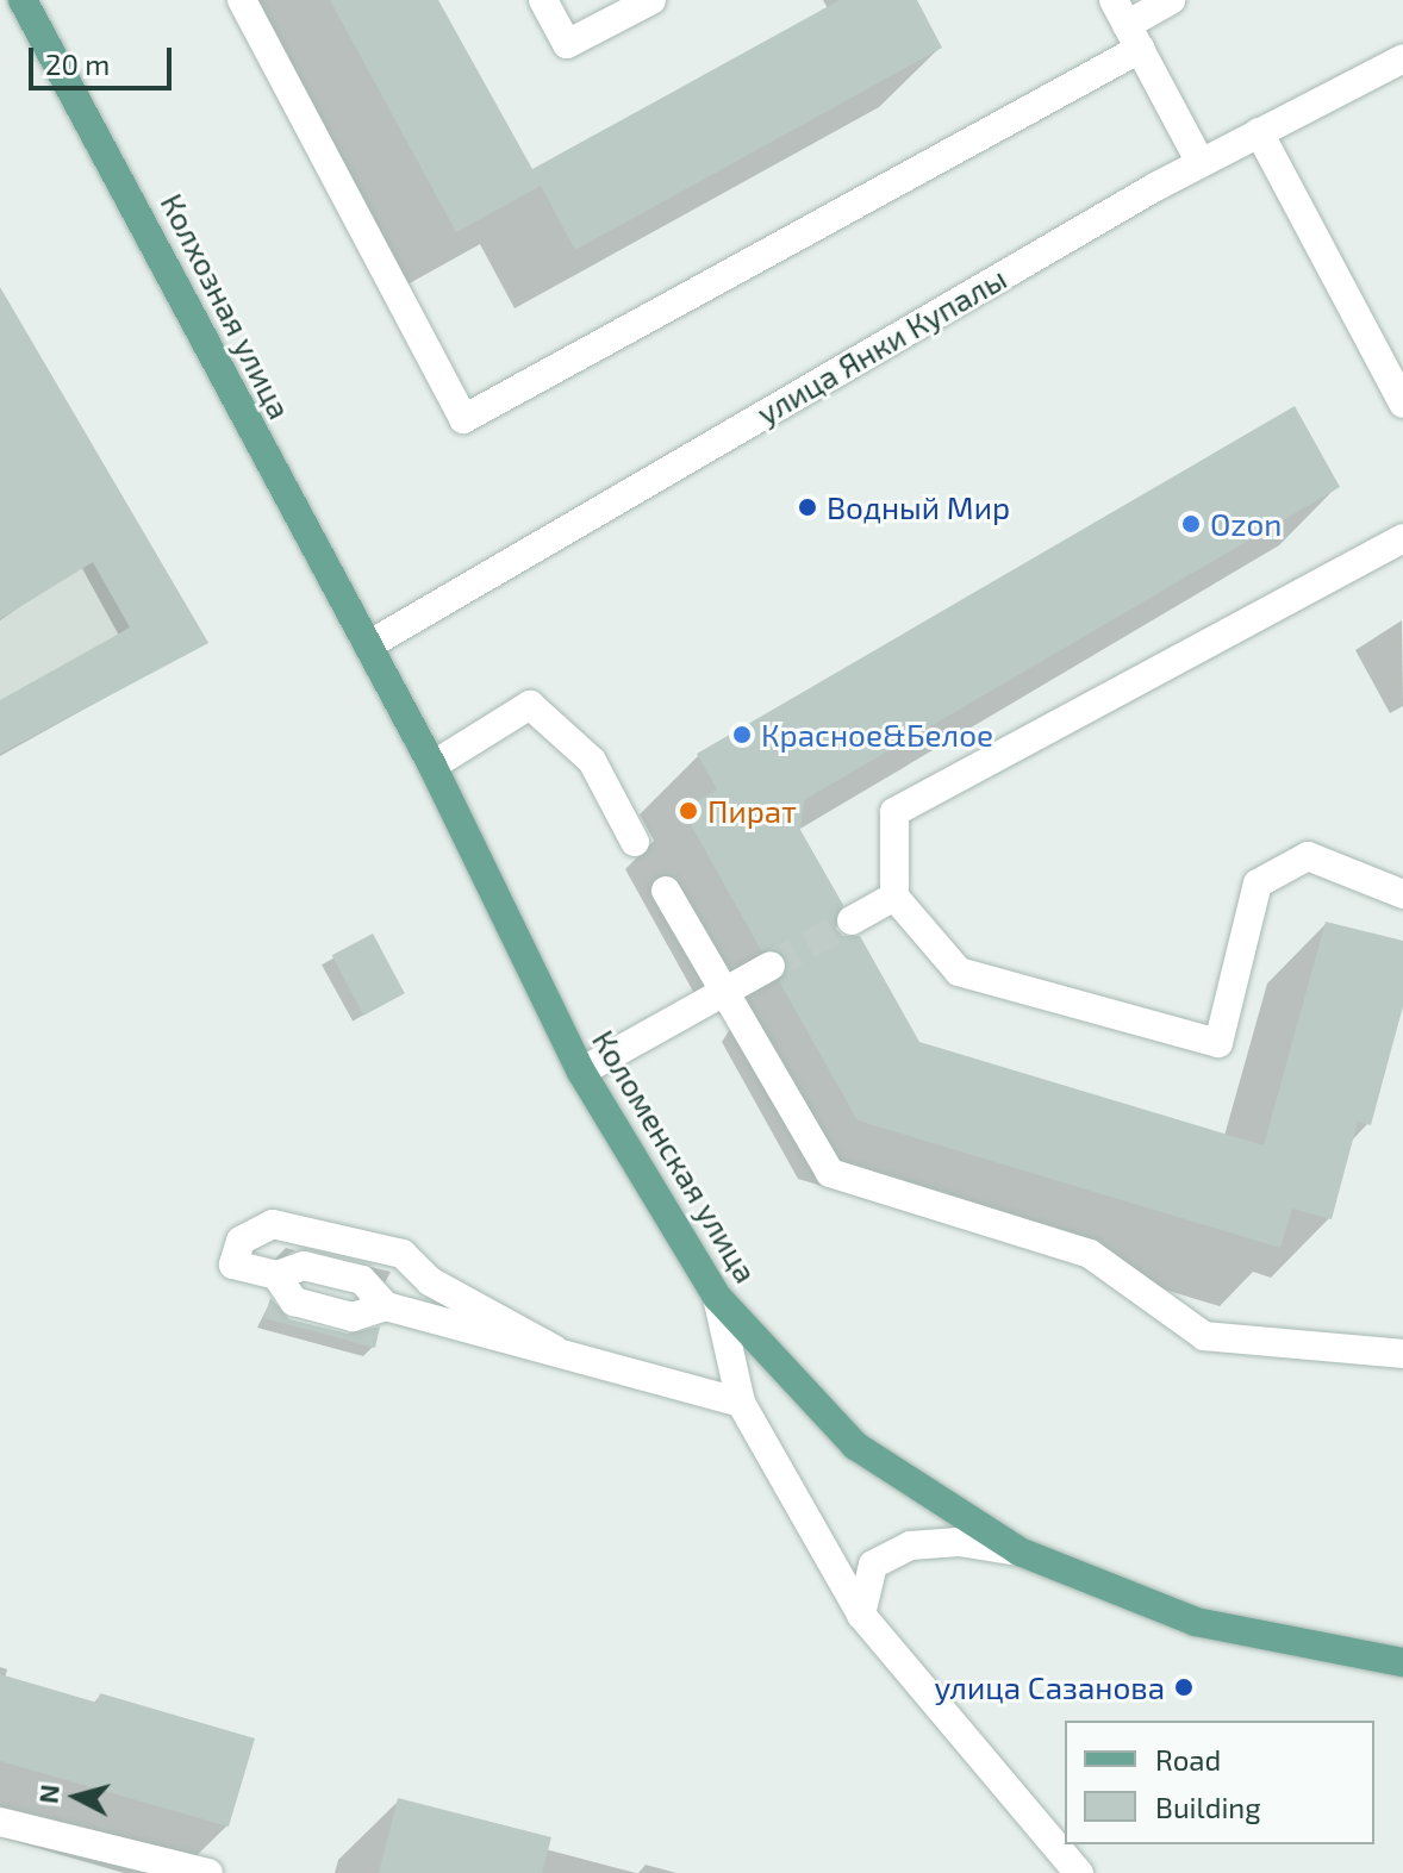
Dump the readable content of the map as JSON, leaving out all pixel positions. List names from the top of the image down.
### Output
{
  "streets": {
    "main road": ["Колхозная улица", "Коломенская улица"],
    "street": ["улица Янки Купалы"]
  },
  "crossings": [
    ["Колхозная улица", "улица Янки Купалы"],
    ["Колхозная улица", "Коломенская улица"],
    ["улица Янки Купалы", "Коломенская улица"]
  ],
  "places": [
    "Водный Мир",
    "Ozon",
    "Красное&Белое",
    "Пират",
    "улица Сазанова"
  ],
  "legend": ["Road", "Building"],
  "scale_bar": "20 m",
  "north": "left"
}
